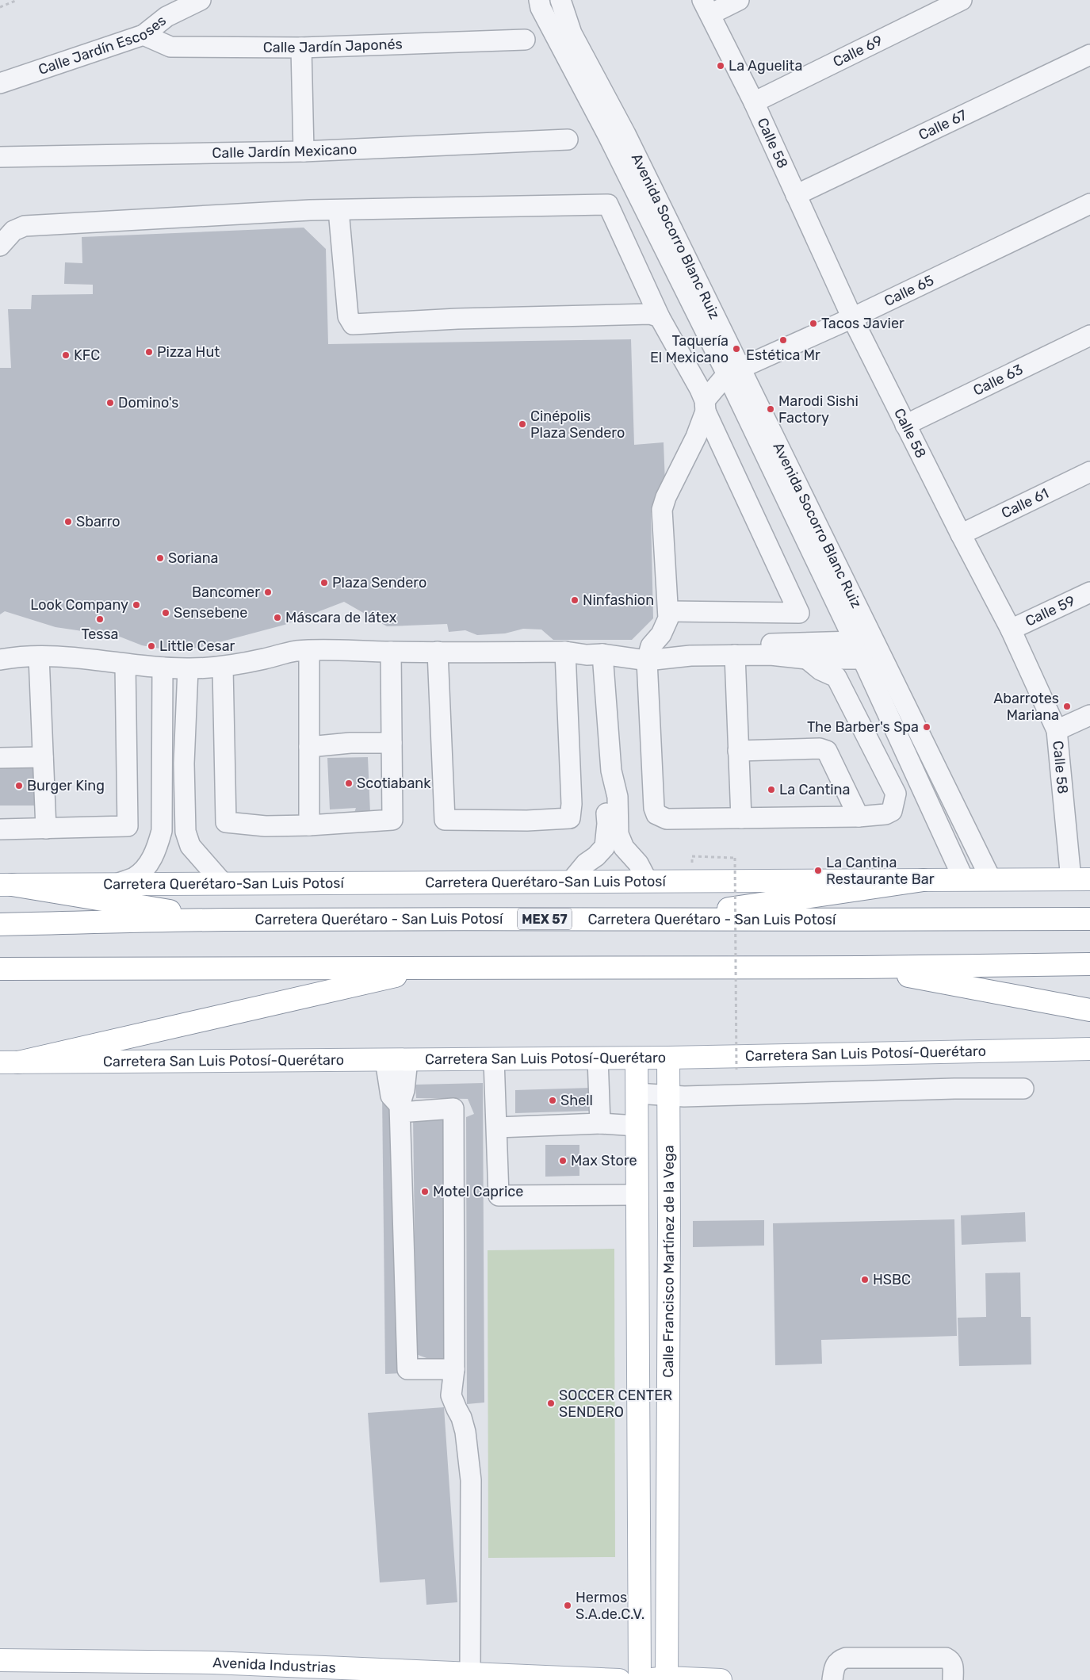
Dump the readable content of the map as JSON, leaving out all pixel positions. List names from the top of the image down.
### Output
{
  "streets": {
    "main road": [
      "Carretera Querétaro-San Luis Potosí",
      "MEX 57",
      "Carretera Querétaro - San Luis Potosí",
      "Carretera San Luis Potosí-Querétaro",
      "Calle Francisco Martínez de la Vega",
      "Avenida Industrias"
    ],
    "street": [
      "Calle Jardín Escoses",
      "Calle Jardín Japonés",
      "Calle 69",
      "Calle 67",
      "Calle 58",
      "Calle Jardín Mexicano",
      "Avenida Socorro Blanc Ruiz",
      "Calle 65",
      "Calle 63",
      "Calle 61",
      "Calle 59"
    ]
  },
  "crossings": [
    ["Calle Jardín Escoses", "Calle Jardín Japonés"],
    ["Calle 69", "Calle 58"],
    ["Calle 67", "Calle 58"],
    ["Calle 58", "Calle 65"],
    ["Calle 58", "Calle 63"],
    ["Calle 58", "Calle 61"],
    ["Calle 58", "Calle 59"],
    ["Calle 58", "Carretera Querétaro-San Luis Potosí"],
    ["Avenida Socorro Blanc Ruiz", "Calle 65"],
    ["Avenida Socorro Blanc Ruiz", "Carretera Querétaro-San Luis Potosí"],
    ["Carretera San Luis Potosí-Querétaro", "Calle Francisco Martínez de la Vega"]
  ],
  "places": [
    "La Aguelita",
    "Tacos Javier",
    "Estética Mr",
    "Taquería El Mexicano",
    "Pizza Hut",
    "KFC",
    "Domino's",
    "Marodi Sishi Factory",
    "Cinépolis Plaza Sendero",
    "Sbarro",
    "Soriana",
    "Plaza Sendero",
    "Bancomer",
    "Ninfashion",
    "Look Company",
    "Sensebene",
    "Máscara de látex",
    "Tessa",
    "Little Cesar",
    "Abarrotes Mariana",
    "The Barber's Spa",
    "Scotiabank",
    "Burger King",
    "La Cantina",
    "La Cantina Restaurante Bar",
    "Shell",
    "Max Store",
    "Motel Caprice",
    "HSBC",
    "SOCCER CENTER SENDERO",
    "Hermos S.A.de.C.V."
  ]
}
